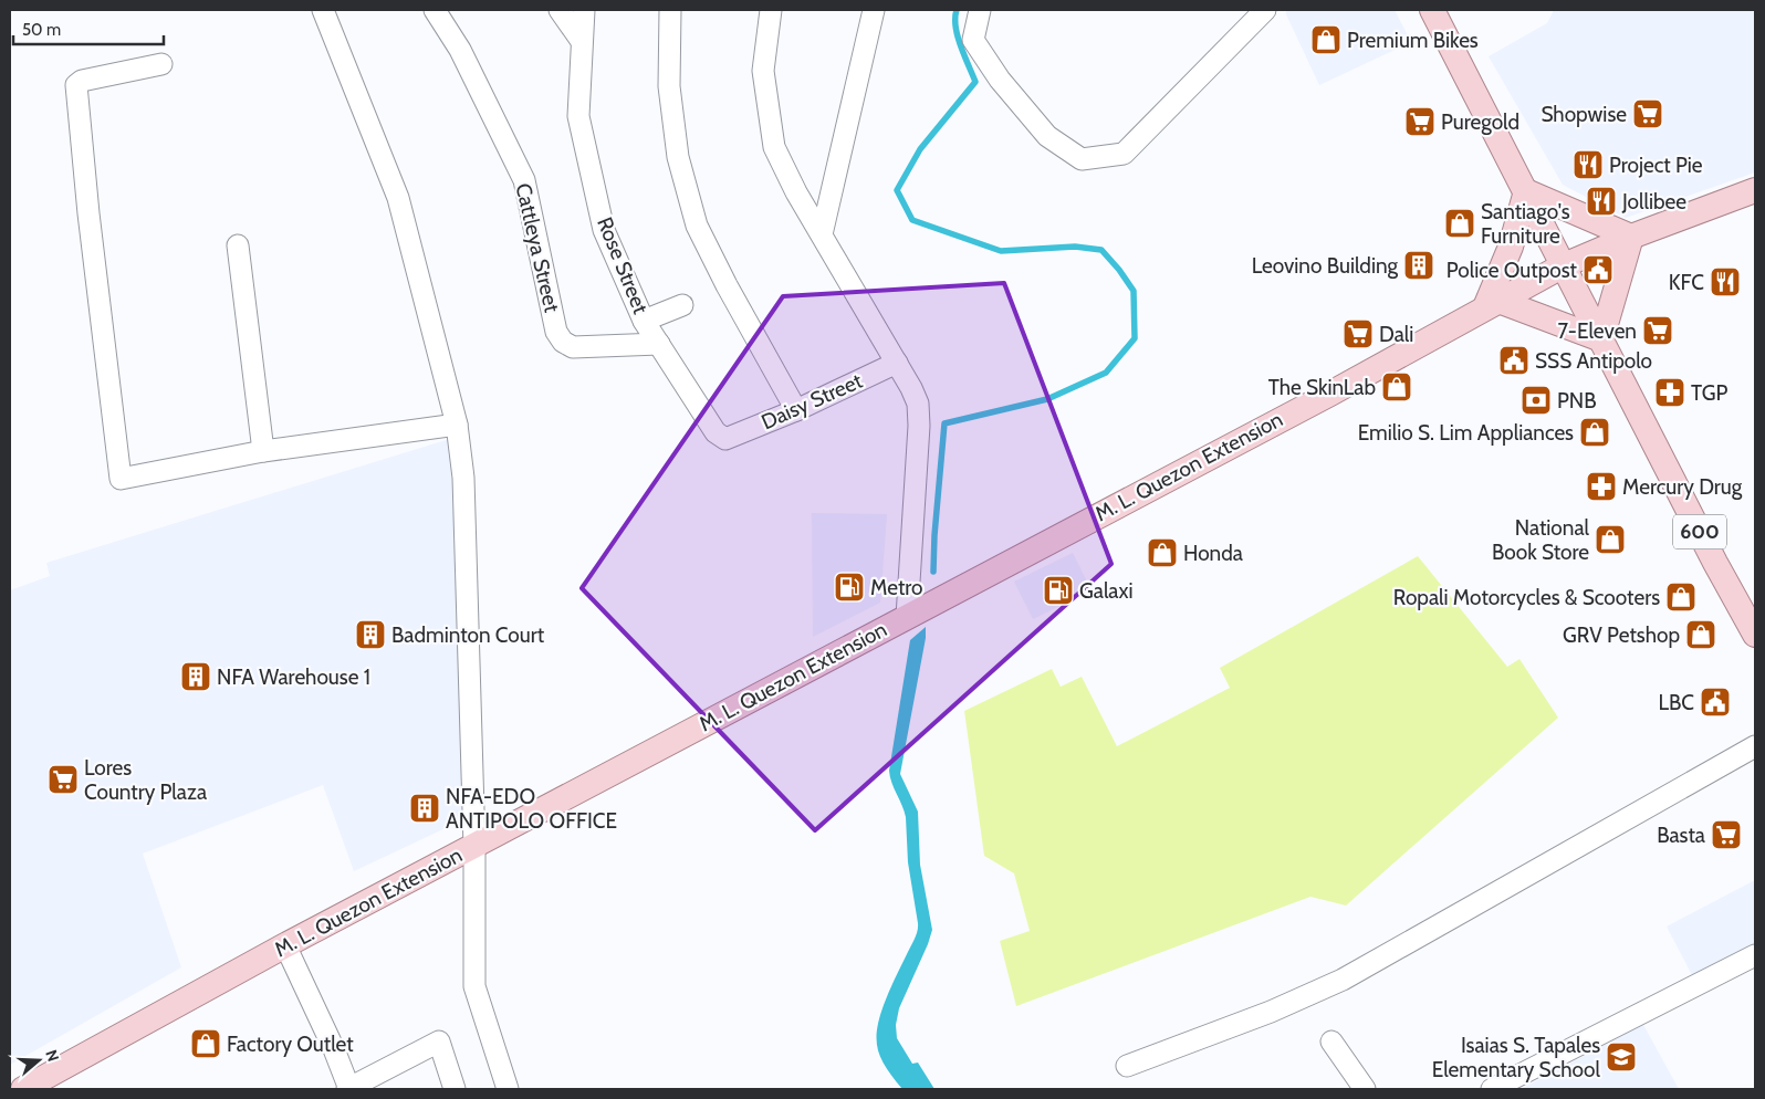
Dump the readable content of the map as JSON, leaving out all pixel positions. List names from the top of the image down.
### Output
{
  "streets": {
    "main road": ["M. L. Quezon Extension", "600"],
    "street": ["Cattleya Street", "Rose Street", "Daisy Street"]
  },
  "crossings": [
    ["Cattleya Street", "Rose Street"],
    ["Rose Street", "Daisy Street"],
    ["M. L. Quezon Extension", "600"]
  ],
  "places": {
    "shop": [
      "Premium Bikes",
      "Santiago's Furniture",
      "The SkinLab",
      "Emilio S. Lim Appliances",
      "National Book Store",
      "Honda",
      "Ropali Motorcycles & Scooters",
      "GRV Petshop",
      "Factory Outlet"
    ],
    "supermarket": [
      "Shopwise",
      "Puregold",
      "7-Eleven",
      "Dali",
      "Lores Country Plaza",
      "Basta"
    ],
    "restaurant": ["Project Pie", "Jollibee", "KFC"],
    "building": [
      "Leovino Building",
      "Badminton Court",
      "NFA Warehouse 1",
      "NFA-EDO ANTIPOLO OFFICE"
    ],
    "public building": ["Police Outpost", "SSS Antipolo", "LBC"],
    "pharmacy": ["TGP", "Mercury Drug"],
    "bank": ["PNB"],
    "fuel station": ["Metro", "Galaxi"],
    "school or university": ["Isaias S. Tapales Elementary School"]
  },
  "scale_bar": "50 m",
  "north": "right"
}
